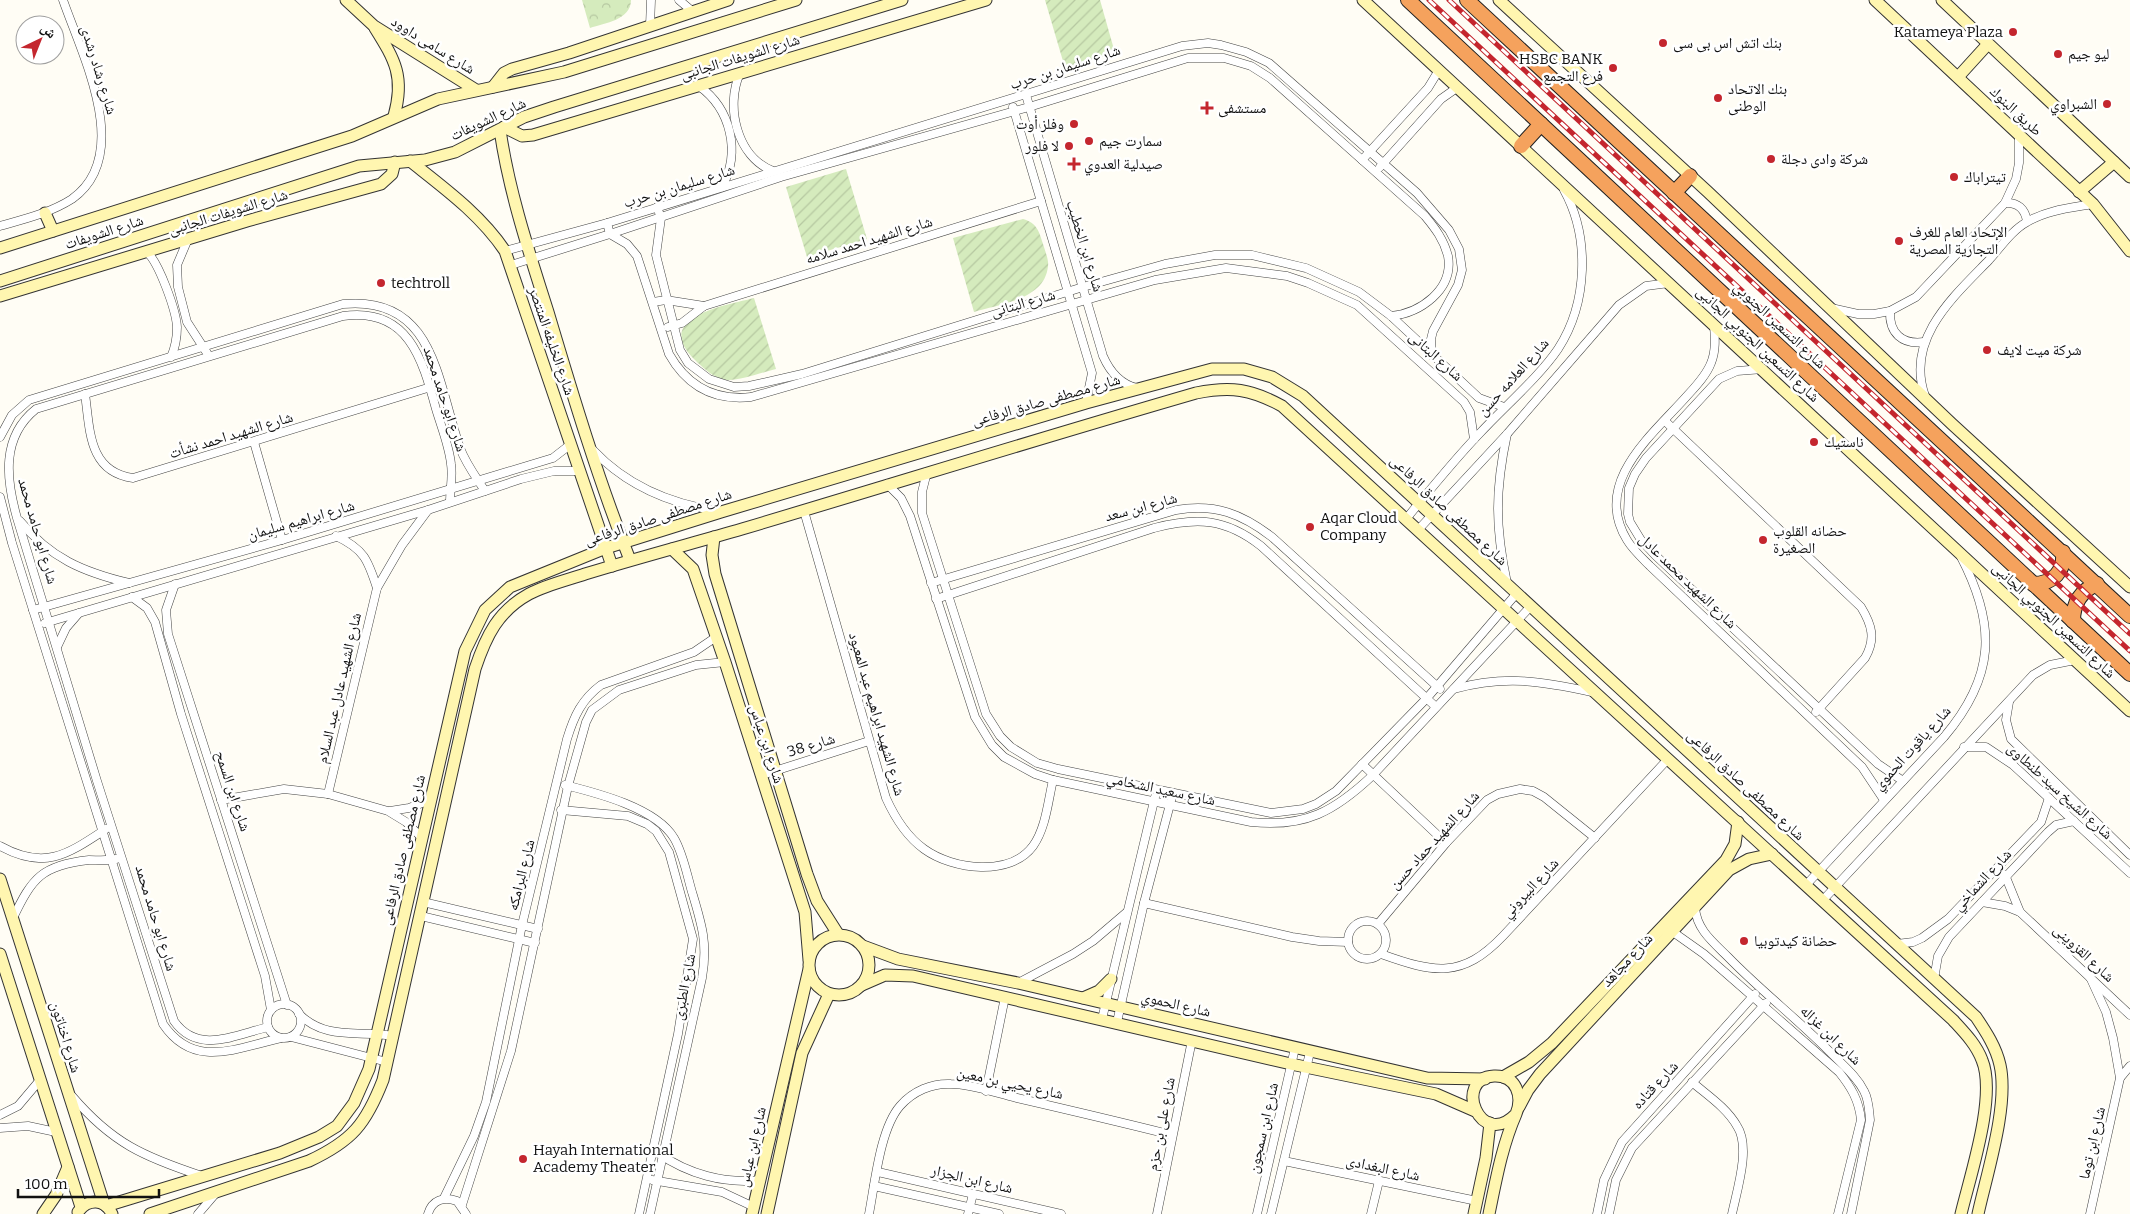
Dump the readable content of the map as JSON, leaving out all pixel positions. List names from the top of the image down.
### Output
{
  "streets": {
    "highway": ["شارع التسعين الجنوبي"],
    "street": [
      "شارع سامى داوود",
      "شارع الشويفات الجانبى",
      "شارع سليمان بن حرب",
      "شارع رشاد رشدى",
      "طريق البنوك",
      "شارع الشويفات",
      "شارع الشهيد احمد سلامه",
      "شارع ابن الخطيب",
      "شارع البتانى",
      "شارع الخليفه المنتصر",
      "شارع التسعين الجنوبي الجانبى",
      "شارع العلامه حسن",
      "شارع ابو حامد محمد",
      "شارع مصطفى صادق الرفاعى",
      "شارع الشهيد احمد نشأت",
      "شارع ابن سعد",
      "شارع ابراهيم سليمان",
      "شارع الشهيد محمد عادل",
      "شارع الشهيد عادل عبد السلام",
      "شارع الشهيد ابراهيم عبد المعبود",
      "شارع ابن عباس",
      "شارع 38",
      "شارع ياقوت الحموي",
      "شارع سعيد الشخامي",
      "شارع ابن السمح",
      "شارع الشيخ سيد طنطاوى",
      "شارع الشهيد حماد حسن",
      "شارع البرامكه",
      "شارع الشماخي",
      "شارع البيروني",
      "شارع القزوينى",
      "شارع مجاهد",
      "شارع الطبرى",
      "شارع الحموي",
      "شارع ابن غزاله",
      "شارع اخناتون",
      "شارع يحيي بن معين",
      "شارع قتاده",
      "شارع على بن حزم",
      "شارع ابن سمجون",
      "شارع ابن توما",
      "شارع البغدادى",
      "شارع ابن الجزار"
    ]
  },
  "crossings": [
    ["شارع سامى داوود", "شارع الشويفات"],
    ["شارع الشويفات الجانبى", "شارع الشويفات"],
    ["شارع الشويفات الجانبى", "شارع الخليفه المنتصر"],
    ["شارع سليمان بن حرب", "شارع ابن الخطيب"],
    ["شارع سليمان بن حرب", "شارع البتانى"],
    ["شارع سليمان بن حرب", "شارع الخليفه المنتصر"],
    ["شارع الشويفات", "شارع الخليفه المنتصر"],
    ["شارع الشهيد احمد سلامه", "شارع ابن الخطيب"],
    ["شارع الشهيد احمد سلامه", "شارع البتانى"],
    ["شارع ابن الخطيب", "شارع البتانى"],
    ["شارع ابن الخطيب", "شارع مصطفى صادق الرفاعى"],
    ["شارع البتانى", "شارع العلامه حسن"],
    ["شارع الخليفه المنتصر", "شارع مصطفى صادق الرفاعى"],
    ["شارع الخليفه المنتصر", "شارع ابراهيم سليمان"],
    ["شارع التسعين الجنوبي الجانبى", "شارع العلامه حسن"],
    ["شارع التسعين الجنوبي الجانبى", "شارع الشهيد محمد عادل"],
    ["شارع التسعين الجنوبي الجانبى", "شارع ياقوت الحموي"],
    ["شارع العلامه حسن", "شارع مصطفى صادق الرفاعى"],
    ["شارع ابو حامد محمد", "شارع الشهيد احمد نشأت"],
    ["شارع ابو حامد محمد", "شارع ابراهيم سليمان"],
    ["شارع ابو حامد محمد", "شارع ابن السمح"],
    ["شارع مصطفى صادق الرفاعى", "شارع الشهيد ابراهيم عبد المعبود"],
    ["شارع مصطفى صادق الرفاعى", "شارع ابن عباس"],
    ["شارع مصطفى صادق الرفاعى", "شارع ياقوت الحموي"],
    ["شارع مصطفى صادق الرفاعى", "شارع سعيد الشخامي"],
    ["شارع مصطفى صادق الرفاعى", "شارع الشماخي"],
    ["شارع مصطفى صادق الرفاعى", "شارع البيروني"],
    ["شارع مصطفى صادق الرفاعى", "شارع مجاهد"],
    ["شارع مصطفى صادق الرفاعى", "شارع اخناتون"],
    ["شارع ابن سعد", "شارع سعيد الشخامي"],
    ["شارع ابراهيم سليمان", "شارع الشهيد عادل عبد السلام"],
    ["شارع ابراهيم سليمان", "شارع ابن السمح"],
    ["شارع الشهيد محمد عادل", "شارع ياقوت الحموي"],
    ["شارع الشهيد ابراهيم عبد المعبود", "شارع 38"],
    ["شارع الشهيد ابراهيم عبد المعبود", "شارع سعيد الشخامي"],
    ["شارع ابن عباس", "شارع 38"],
    ["شارع ابن عباس", "شارع البرامكه"],
    ["شارع ابن عباس", "شارع الحموي"],
    ["شارع الشيخ سيد طنطاوى", "شارع الشماخي"],
    ["شارع الشهيد حماد حسن", "شارع البيروني"],
    ["شارع البرامكه", "شارع الطبرى"],
    ["شارع الشماخي", "شارع القزوينى"],
    ["شارع القزوينى", "شارع ابن توما"],
    ["شارع مجاهد", "شارع الحموي"],
    ["شارع مجاهد", "شارع ابن غزاله"],
    ["شارع الحموي", "شارع على بن حزم"],
    ["شارع الحموي", "شارع ابن سمجون"],
    ["شارع ابن غزاله", "شارع قتاده"],
    ["شارع يحيي بن معين", "شارع على بن حزم"],
    ["شارع يحيي بن معين", "شارع ابن الجزار"],
    ["شارع ابن سمجون", "شارع البغدادى"]
  ],
  "places": {
    "other": [
      "Katameya Plaza",
      "بنك اتش اس بى سى",
      "ليو جيم",
      "HSBC BANK فرع التجمع",
      "بنك الاتحاد الوطنى",
      "الشبراوي",
      "وفلز أوت",
      "سمارت جيم",
      "لا فلور",
      "شركة وادى دجلة",
      "تيتراباك",
      "الإتحاد العام للغرف التجارية المصرية",
      "techtroll",
      "شركة ميت لايف",
      "ناستيك",
      "Aqar Cloud Company",
      "حضانه القلوب الصغيرة",
      "حضانة كيدتوبيا",
      "Hayah International Academy Theater"
    ],
    "health": ["مستشفى", "صيدلية العدوي"]
  },
  "scale_bar": "100 m",
  "north": "top right"
}
